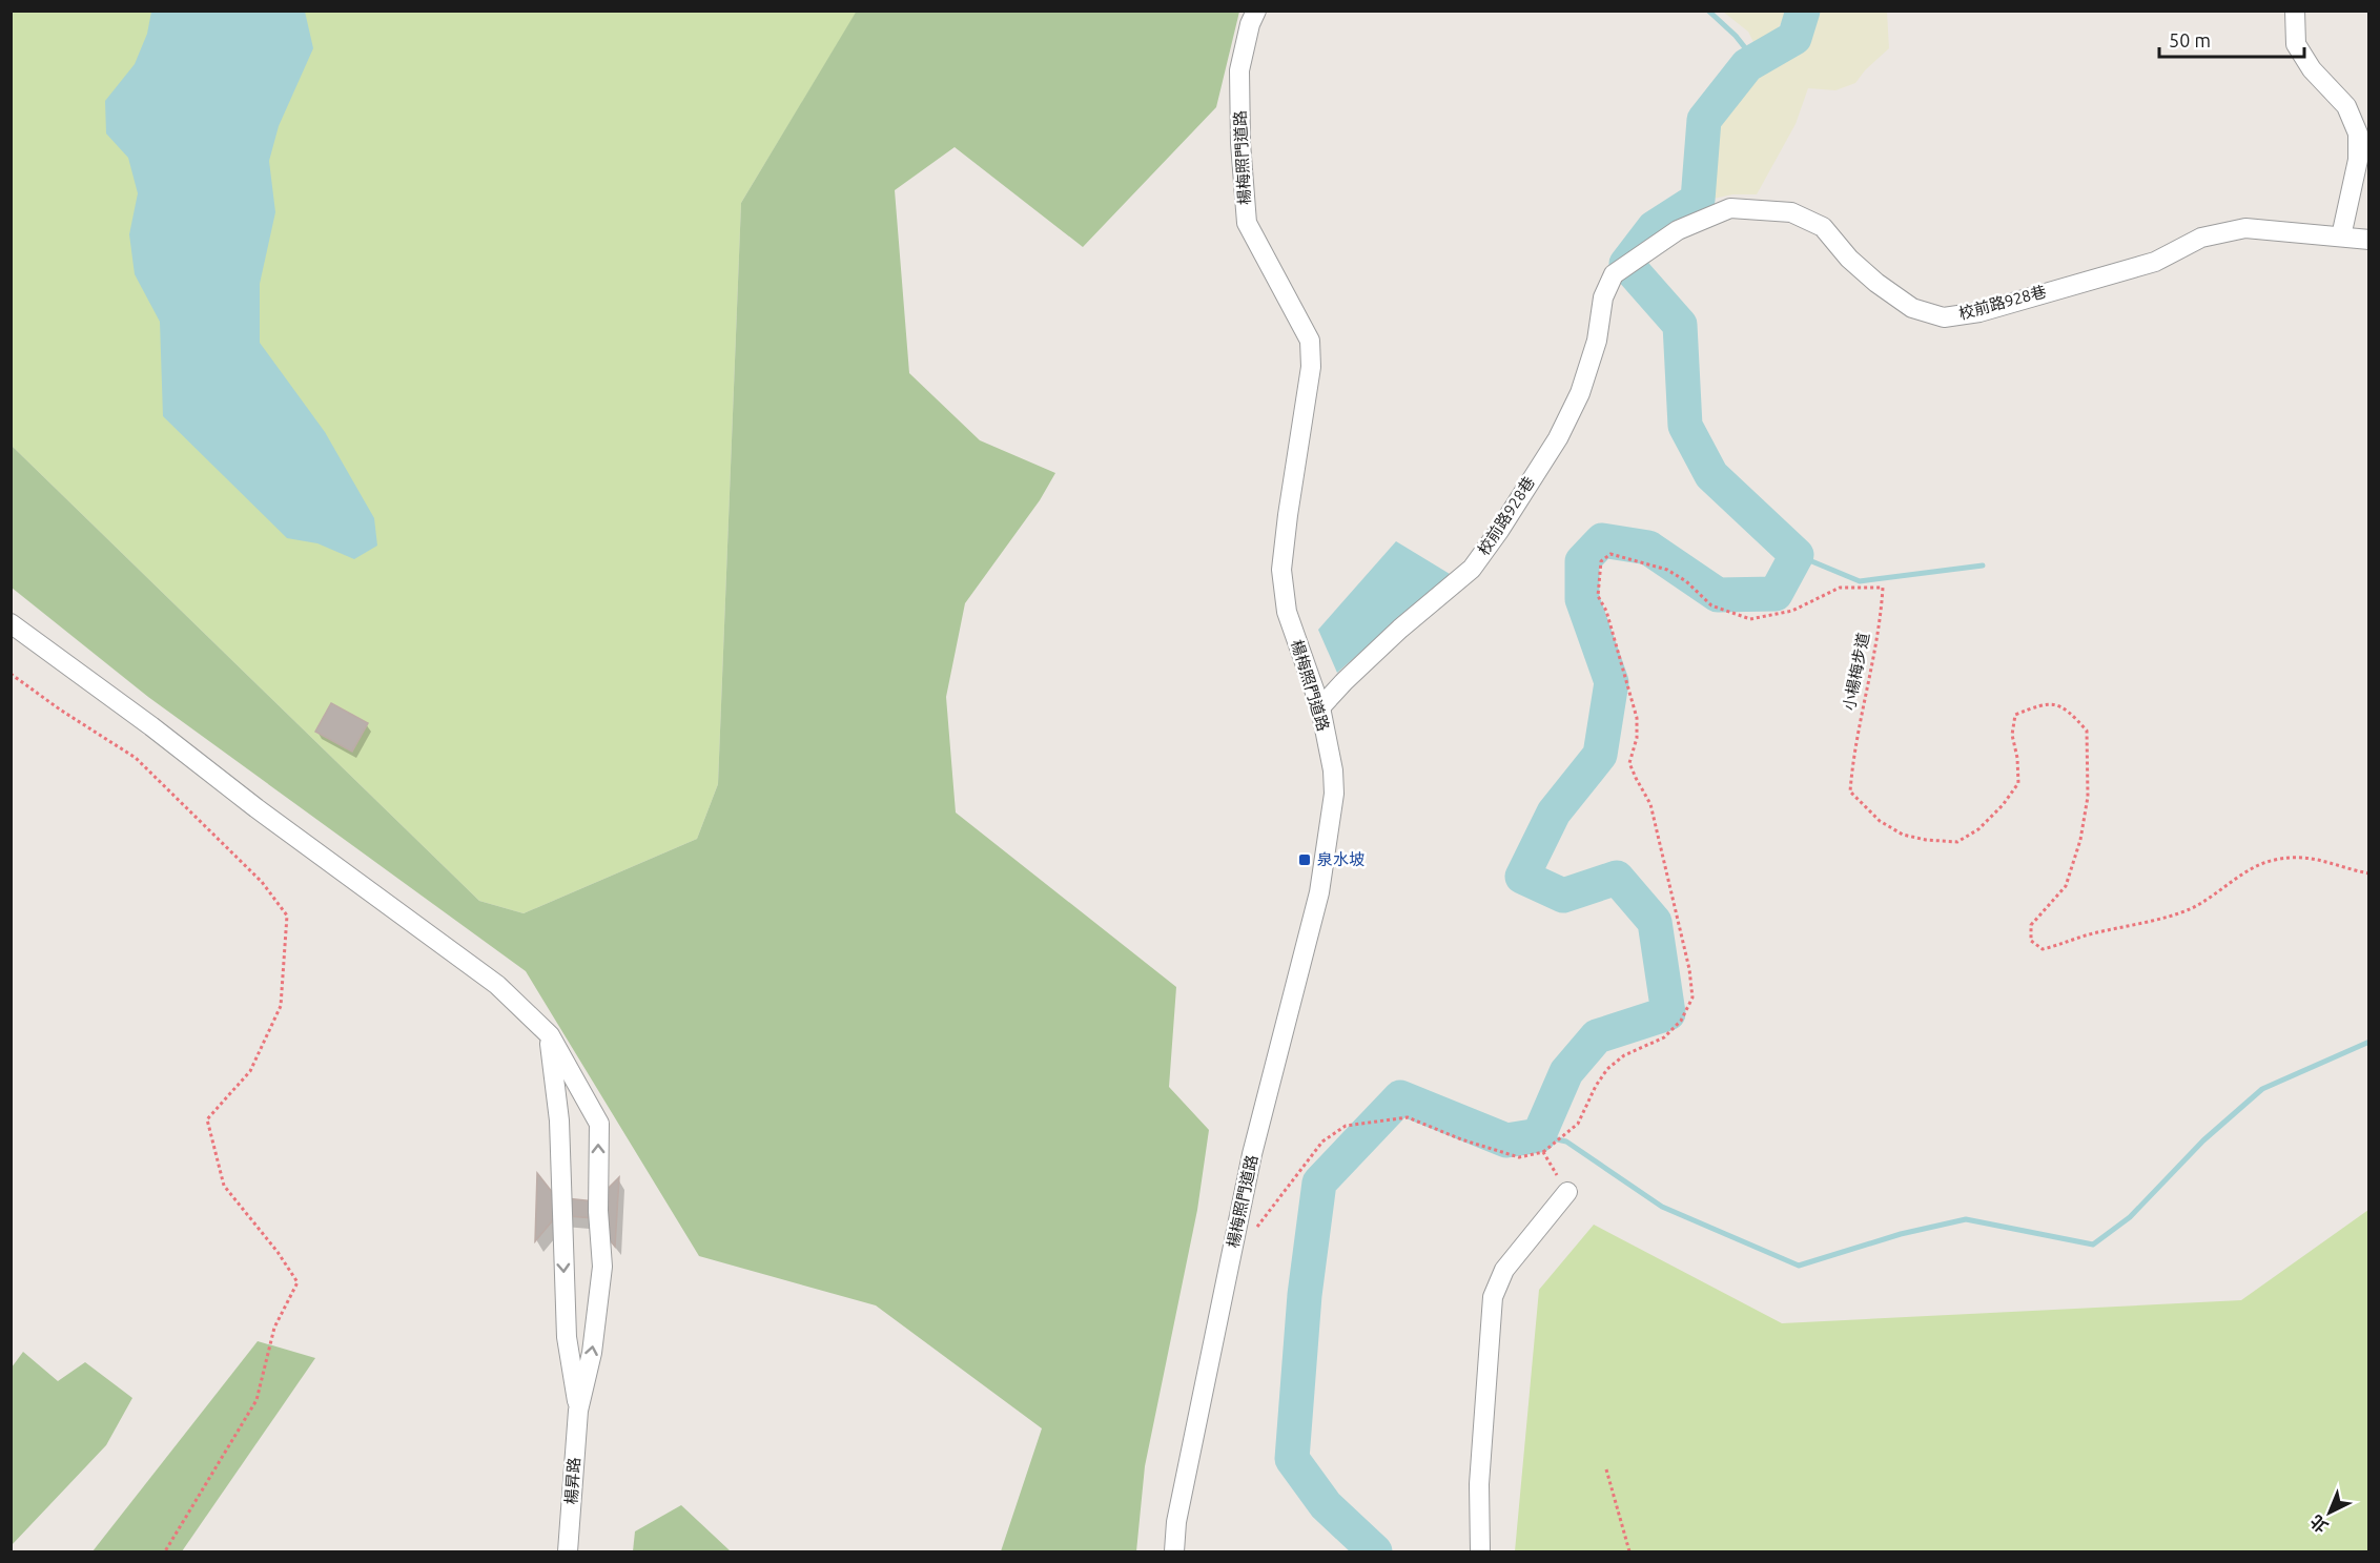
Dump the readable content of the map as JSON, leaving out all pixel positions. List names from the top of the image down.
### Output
{
  "streets": {
    "street": ["楊梅照門道路", "校前路928巷", "楊昇路"],
    "path": ["小楊梅步道"]
  },
  "crossings": [
    ["楊梅照門道路", "校前路928巷"]
  ],
  "places": {
    "transit": ["泉水坡"]
  },
  "scale_bar": "50 m",
  "north": "bottom left"
}
